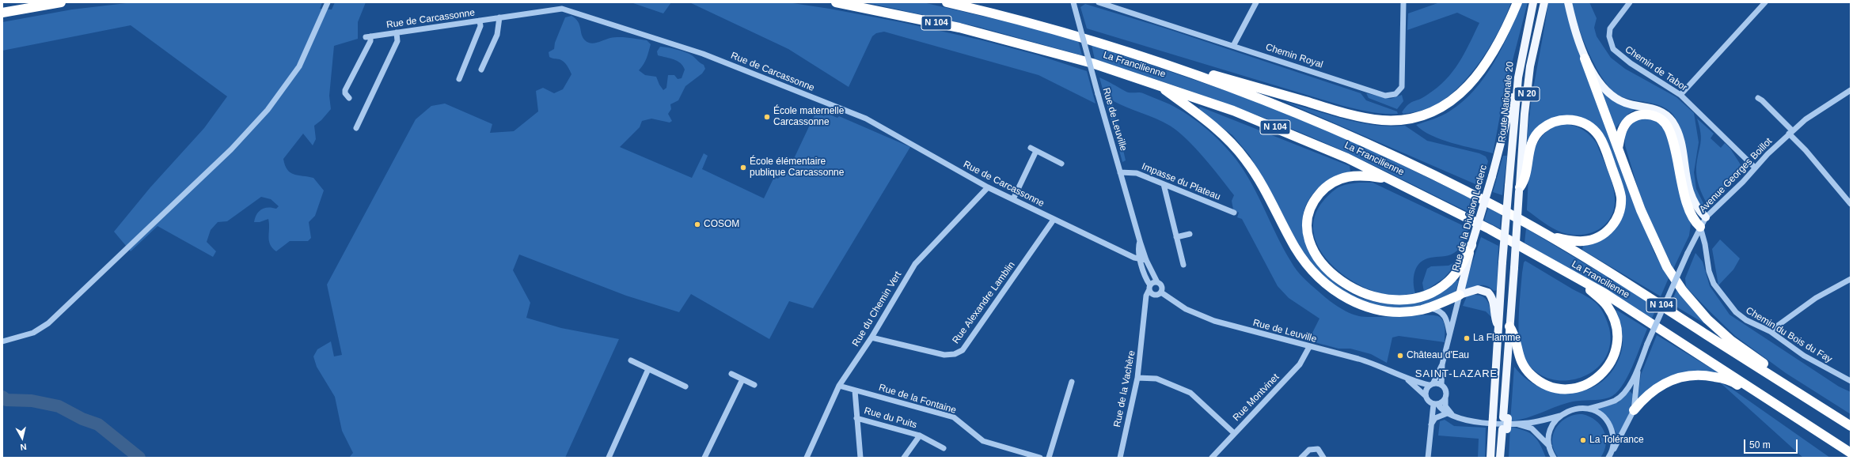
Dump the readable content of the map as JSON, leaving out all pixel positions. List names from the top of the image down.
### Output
{
  "streets": {
    "highway": ["N 104", "La Francilienne"],
    "main road": ["N 20", "Route Nationale 20", "Rue de la Division Leclerc"],
    "street": [
      "Rue de Carcassonne",
      "Chemin Royal",
      "Chemin de Tabor",
      "Rue de Leuville",
      "Avenue Georges Boillot",
      "Impasse du Plateau",
      "Rue Alexandre Lamblin",
      "Rue du Chemin Vert",
      "Chemin du Bois du Fay",
      "Rue de la Vachère",
      "Rue Montvinet",
      "Rue de la Fontaine",
      "Rue du Puits"
    ]
  },
  "crossings": [
    ["Rue de Carcassonne", "Rue de Leuville"],
    ["Rue de Carcassonne", "Rue Alexandre Lamblin"],
    ["Rue de Carcassonne", "Rue du Chemin Vert"],
    ["Chemin de Tabor", "Avenue Georges Boillot"],
    ["N 20", "Route Nationale 20"],
    ["Route Nationale 20", "Rue de la Division Leclerc"],
    ["Rue de Leuville", "Avenue Georges Boillot"],
    ["Rue de Leuville", "Impasse du Plateau"],
    ["Rue de Leuville", "Rue de la Division Leclerc"],
    ["Rue de Leuville", "Rue de la Vachère"],
    ["Rue de Leuville", "Rue Montvinet"],
    ["Avenue Georges Boillot", "Chemin du Bois du Fay"],
    ["Rue Alexandre Lamblin", "Rue du Chemin Vert"],
    ["Rue du Chemin Vert", "Rue de la Fontaine"]
  ],
  "districts": ["SAINT-LAZARE"],
  "places": [
    "École maternelle Carcassonne",
    "École élémentaire publique Carcassonne",
    "COSOM",
    "La Flamme",
    "Château d'Eau",
    "La Tolérance"
  ],
  "scale_bar": "50 m",
  "north": "bottom"
}
